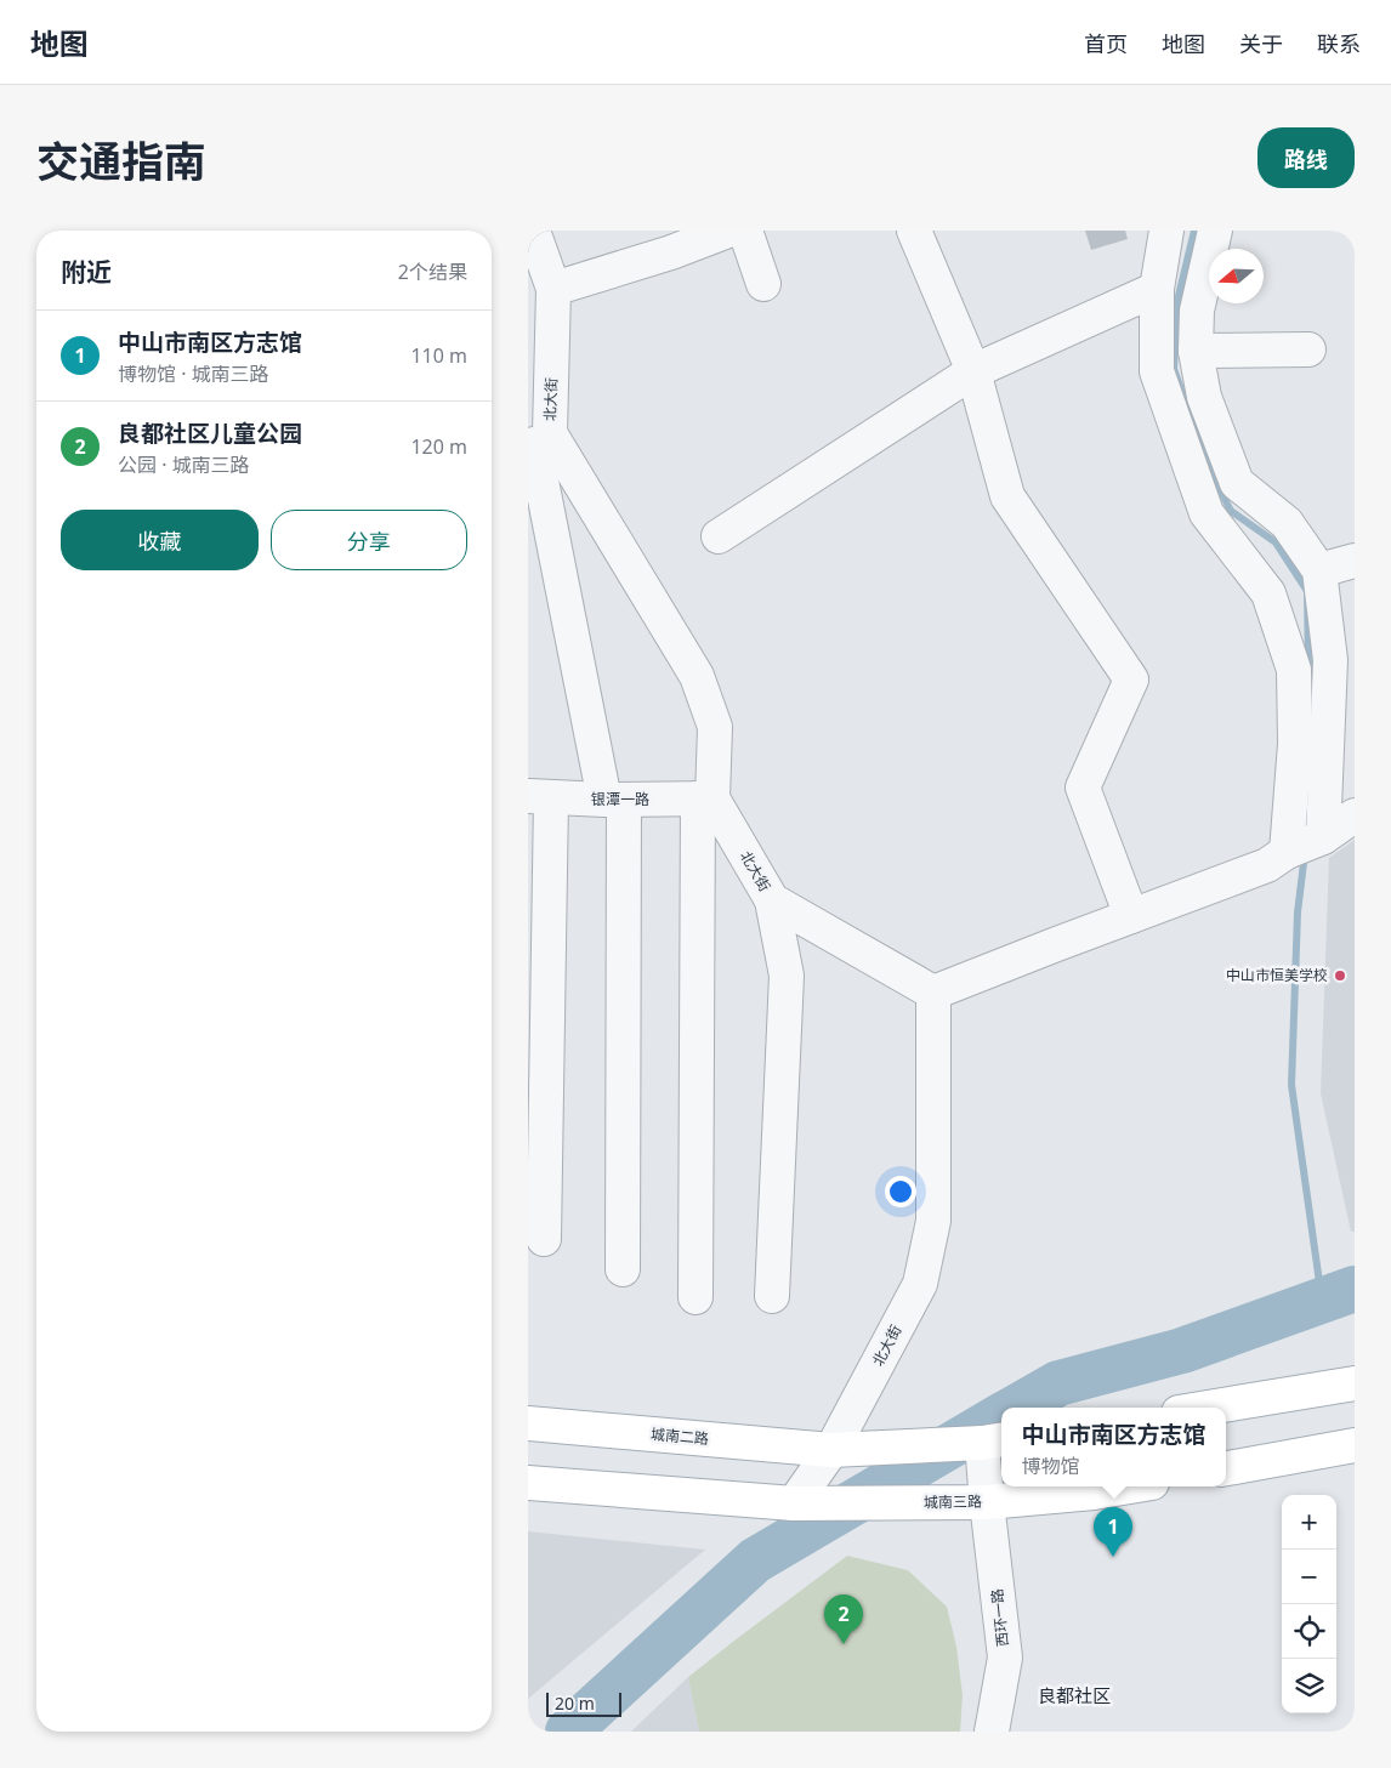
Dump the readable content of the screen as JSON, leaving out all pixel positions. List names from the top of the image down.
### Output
{
  "streets": {
    "main road": ["城南二路", "城南三路"],
    "street": ["北大街", "银潭一路", "西环一路"]
  },
  "crossings": [
    ["北大街", "银潭一路"],
    ["北大街", "城南二路"],
    ["北大街", "城南三路"],
    ["城南三路", "西环一路"]
  ],
  "districts": ["良都社区"],
  "places": ["中山市恒美学校"],
  "scale_bar": "20 m",
  "north": "left",
  "page": {
    "header": "地图",
    "nav": [
      "首页",
      "地图",
      "关于",
      "联系"
    ],
    "title": "交通指南",
    "buttons": [
      "路线",
      ["收藏", "分享"]
    ],
    "heading": ["附近", "2个结果"],
    "list": [
      {
        "mark": "1",
        "name": "中山市南区方志馆",
        "note": "博物馆 · 城南三路",
        "value": "110 m"
      },
      {
        "mark": "2",
        "name": "良都社区儿童公园",
        "note": "公园 · 城南三路",
        "value": "120 m"
      }
    ],
    "popup": ["中山市南区方志馆", "博物馆"],
    "map_buttons": ["+", "−"],
    "pins": ["1", "2"],
    "scale": "20 m"
  }
}
